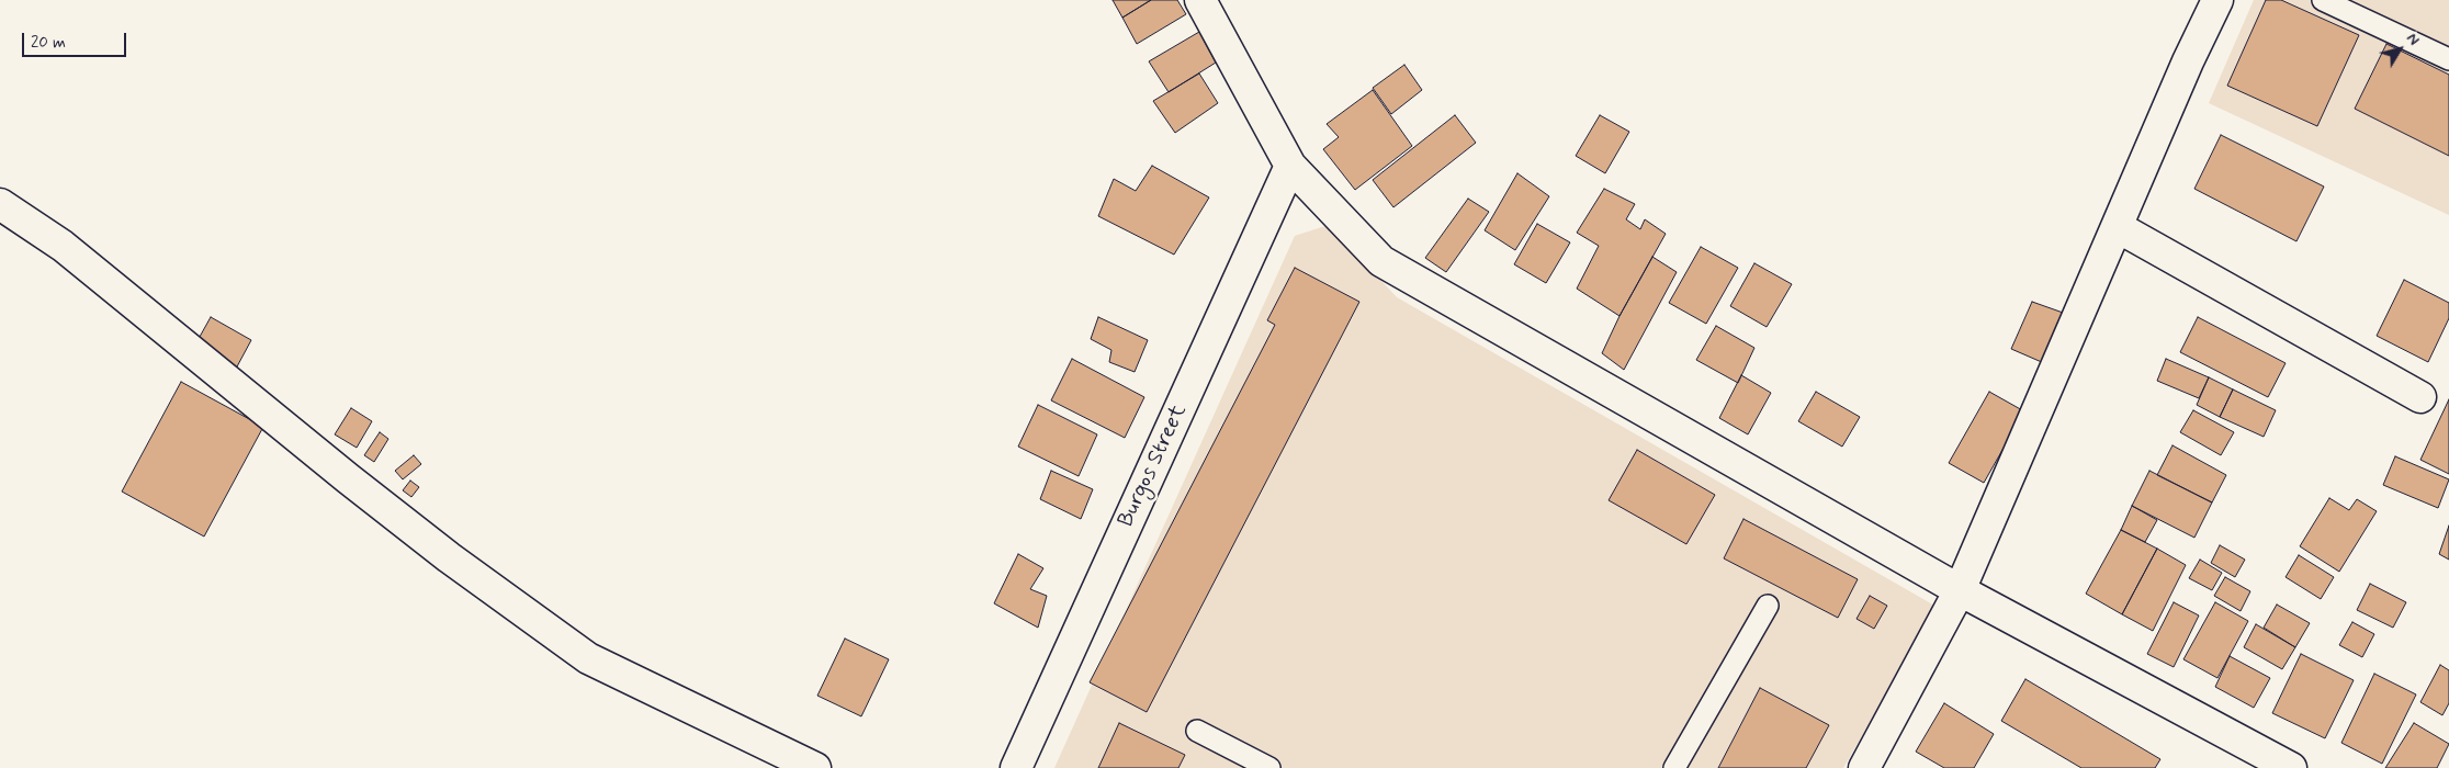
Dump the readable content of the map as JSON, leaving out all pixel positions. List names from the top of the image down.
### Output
{
  "streets": {
    "street": ["Burgos Street"]
  },
  "scale_bar": "20 m",
  "north": "top right"
}
